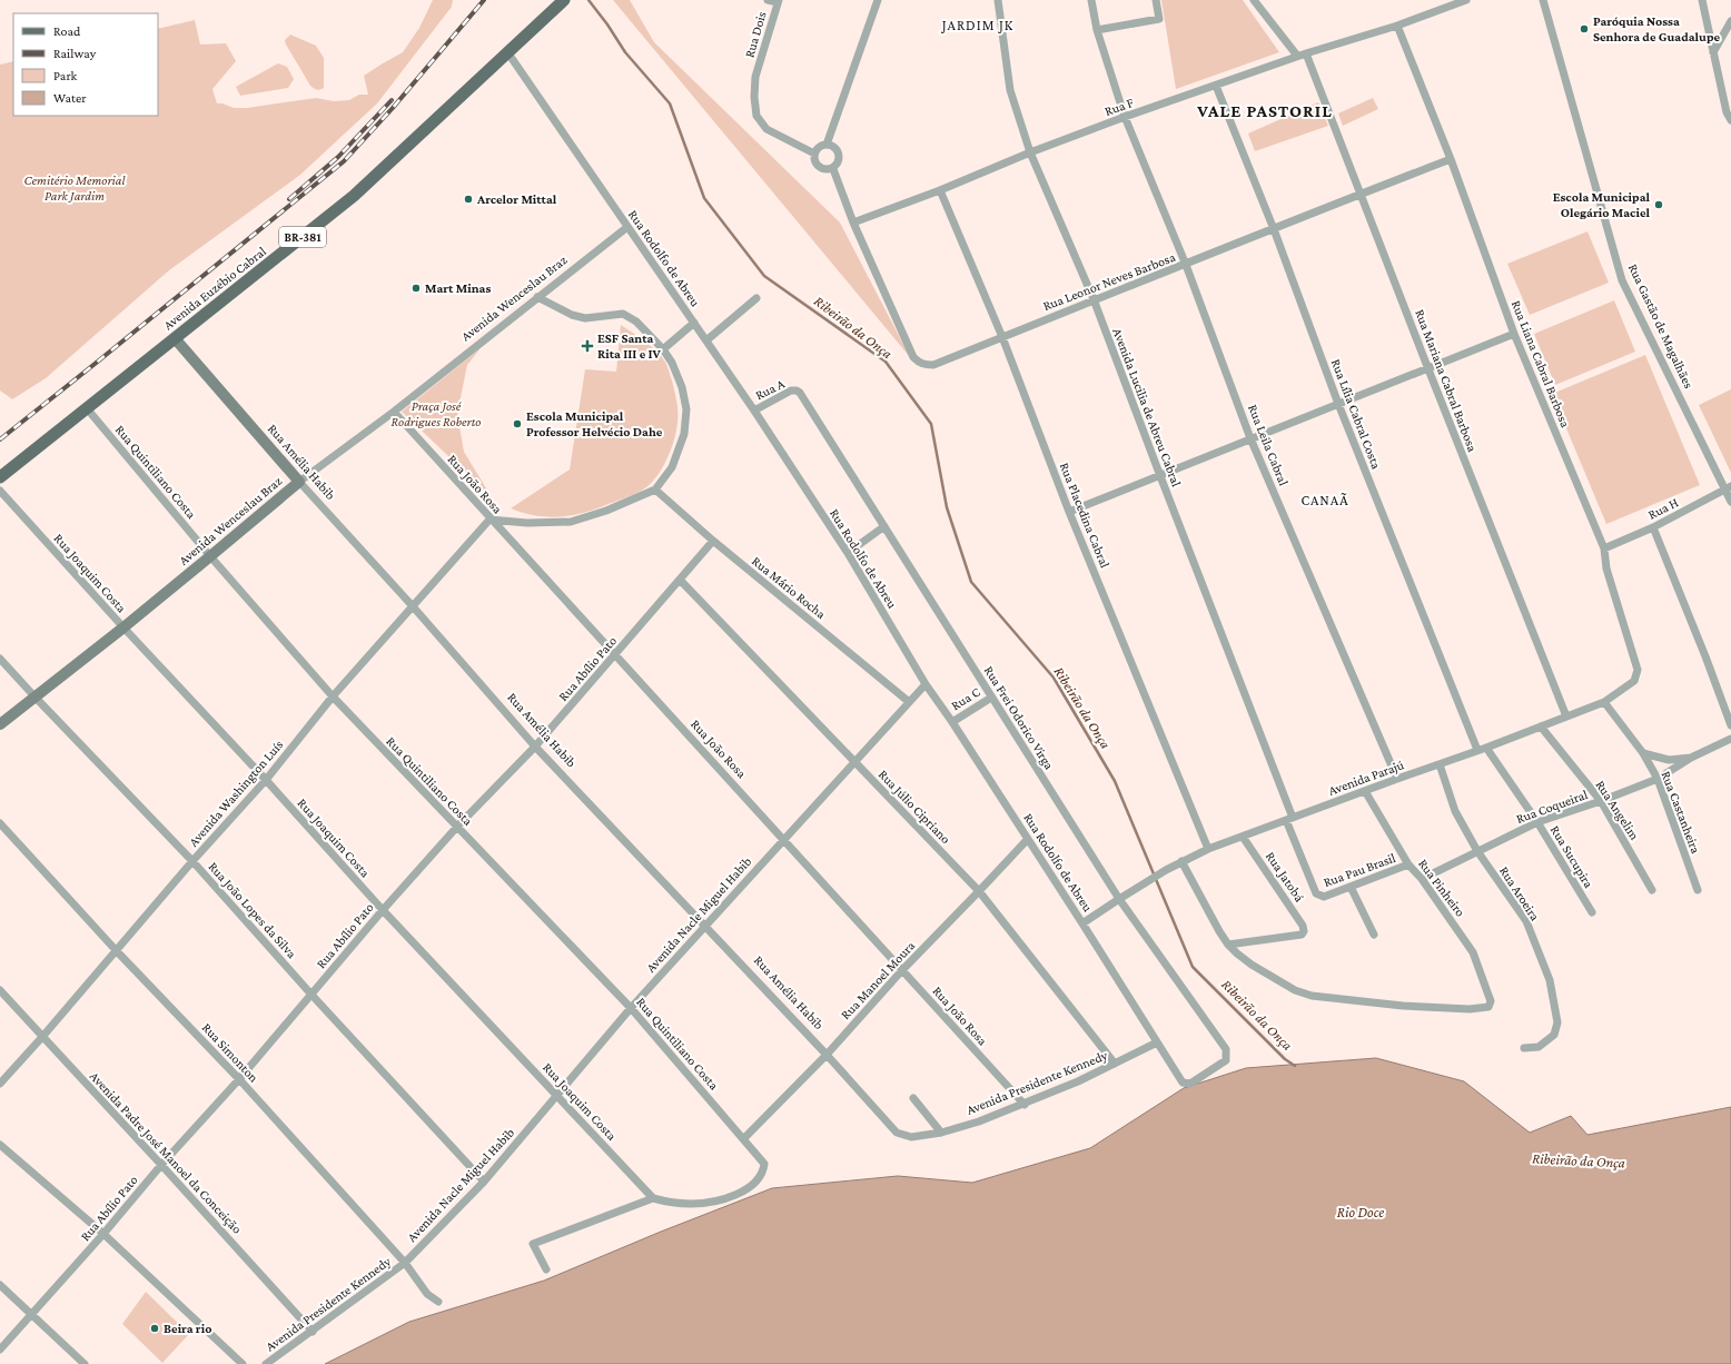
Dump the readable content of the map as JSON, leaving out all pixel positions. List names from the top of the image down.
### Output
{
  "streets": {
    "main road": ["BR-381", "Avenida Euzébio Cabral"],
    "street": [
      "Rua Dois",
      "Rua F",
      "Rua Rodolfo de Abreu",
      "Rua Leonor Neves Barbosa",
      "Avenida Wenceslau Braz",
      "Rua Gastão de Magalhães",
      "Rua Liana Cabral Barbosa",
      "Rua Mariana Cabral Barbosa",
      "Rua A",
      "Avenida Lucilia de Abreu Cabral",
      "Rua Lília Cabral Costa",
      "Rua Leila Cabral",
      "Rua Amélia Habib",
      "Rua Quintiliano Costa",
      "Rua João Rosa",
      "Rua H",
      "Rua Placedina Cabral",
      "Rua Joaquim Costa",
      "Rua Mário Rocha",
      "Rua Abílio Pato",
      "Rua C",
      "Rua Frei Odorico Virga",
      "Avenida Parajú",
      "Avenida Washington Luís",
      "Rua Júlio Cipriano",
      "Rua Coqueiral",
      "Rua Angelim",
      "Rua Castanheira",
      "Rua Sucupira",
      "Rua Pau Brasil",
      "Rua Jatobá",
      "Rua Pinheiro",
      "Rua Aroeira",
      "Rua João Lopes da Silva",
      "Avenida Nacle Miguel Habib",
      "Rua Manoel Moura",
      "Rua Simonton",
      "Avenida Presidente Kennedy",
      "Avenida Padre José Manoel da Conceição"
    ]
  },
  "crossings": [
    ["Rua F", "Rua Leonor Neves Barbosa"],
    ["Rua F", "Rua Liana Cabral Barbosa"],
    ["Rua F", "Rua Mariana Cabral Barbosa"],
    ["Rua F", "Avenida Lucilia de Abreu Cabral"],
    ["Rua F", "Rua Lília Cabral Costa"],
    ["Rua F", "Rua Leila Cabral"],
    ["Rua F", "Rua Placedina Cabral"],
    ["Rua Rodolfo de Abreu", "Avenida Euzébio Cabral"],
    ["Rua Rodolfo de Abreu", "Avenida Wenceslau Braz"],
    ["Rua Rodolfo de Abreu", "Rua A"],
    ["Rua Rodolfo de Abreu", "Rua C"],
    ["Rua Rodolfo de Abreu", "Rua Frei Odorico Virga"],
    ["Rua Rodolfo de Abreu", "Avenida Parajú"],
    ["Rua Rodolfo de Abreu", "Avenida Nacle Miguel Habib"],
    ["Rua Rodolfo de Abreu", "Rua Manoel Moura"],
    ["Rua Rodolfo de Abreu", "Avenida Presidente Kennedy"],
    ["Rua Leonor Neves Barbosa", "Rua Liana Cabral Barbosa"],
    ["Rua Leonor Neves Barbosa", "Rua Mariana Cabral Barbosa"],
    ["Rua Leonor Neves Barbosa", "Avenida Lucilia de Abreu Cabral"],
    ["Rua Leonor Neves Barbosa", "Rua Lília Cabral Costa"],
    ["Rua Leonor Neves Barbosa", "Rua Leila Cabral"],
    ["Rua Leonor Neves Barbosa", "Rua Placedina Cabral"],
    ["Avenida Euzébio Cabral", "Rua Amélia Habib"],
    ["Avenida Euzébio Cabral", "Rua Quintiliano Costa"],
    ["Avenida Wenceslau Braz", "Rua Amélia Habib"],
    ["Avenida Wenceslau Braz", "Rua Quintiliano Costa"],
    ["Avenida Wenceslau Braz", "Rua João Rosa"],
    ["Avenida Wenceslau Braz", "Rua Joaquim Costa"],
    ["Avenida Wenceslau Braz", "Rua João Lopes da Silva"],
    ["Rua Gastão de Magalhães", "Rua H"],
    ["Rua Liana Cabral Barbosa", "Rua H"],
    ["Rua Liana Cabral Barbosa", "Avenida Parajú"],
    ["Rua Liana Cabral Barbosa", "Rua Castanheira"],
    ["Rua Mariana Cabral Barbosa", "Avenida Parajú"],
    ["Rua A", "Rua Frei Odorico Virga"],
    ["Avenida Lucilia de Abreu Cabral", "Avenida Parajú"],
    ["Avenida Lucilia de Abreu Cabral", "Rua Pau Brasil"],
    ["Rua Lília Cabral Costa", "Avenida Parajú"],
    ["Rua Leila Cabral", "Avenida Parajú"],
    ["Rua Amélia Habib", "Rua Abílio Pato"],
    ["Rua Amélia Habib", "Avenida Washington Luís"],
    ["Rua Amélia Habib", "Avenida Nacle Miguel Habib"],
    ["Rua Amélia Habib", "Rua Manoel Moura"],
    ["Rua Amélia Habib", "Avenida Presidente Kennedy"],
    ["Rua Quintiliano Costa", "Rua Joaquim Costa"],
    ["Rua Quintiliano Costa", "Rua Abílio Pato"],
    ["Rua Quintiliano Costa", "Avenida Washington Luís"],
    ["Rua Quintiliano Costa", "Avenida Nacle Miguel Habib"],
    ["Rua Quintiliano Costa", "Rua Manoel Moura"],
    ["Rua João Rosa", "Rua Abílio Pato"],
    ["Rua João Rosa", "Avenida Washington Luís"],
    ["Rua João Rosa", "Avenida Nacle Miguel Habib"],
    ["Rua João Rosa", "Rua Manoel Moura"],
    ["Rua João Rosa", "Avenida Presidente Kennedy"],
    ["Rua Placedina Cabral", "Avenida Parajú"],
    ["Rua Joaquim Costa", "Rua Abílio Pato"],
    ["Rua Joaquim Costa", "Avenida Washington Luís"],
    ["Rua Joaquim Costa", "Avenida Nacle Miguel Habib"],
    ["Rua Mário Rocha", "Rua Abílio Pato"],
    ["Rua Mário Rocha", "Avenida Nacle Miguel Habib"],
    ["Rua Abílio Pato", "Rua Júlio Cipriano"],
    ["Rua Abílio Pato", "Rua João Lopes da Silva"],
    ["Rua Abílio Pato", "Rua Simonton"],
    ["Rua Abílio Pato", "Avenida Padre José Manoel da Conceição"],
    ["Rua C", "Rua Frei Odorico Virga"],
    ["Rua Frei Odorico Virga", "Avenida Parajú"],
    ["Avenida Parajú", "Rua Angelim"],
    ["Avenida Parajú", "Rua Castanheira"],
    ["Avenida Parajú", "Rua Sucupira"],
    ["Avenida Parajú", "Rua Jatobá"],
    ["Avenida Parajú", "Rua Pinheiro"],
    ["Avenida Parajú", "Rua Aroeira"],
    ["Avenida Washington Luís", "Rua João Lopes da Silva"],
    ["Avenida Washington Luís", "Rua Simonton"],
    ["Avenida Washington Luís", "Avenida Padre José Manoel da Conceição"],
    ["Rua Júlio Cipriano", "Avenida Nacle Miguel Habib"],
    ["Rua Júlio Cipriano", "Rua Manoel Moura"],
    ["Rua Júlio Cipriano", "Avenida Presidente Kennedy"],
    ["Rua Coqueiral", "Rua Angelim"],
    ["Rua Coqueiral", "Rua Castanheira"],
    ["Rua Coqueiral", "Rua Sucupira"],
    ["Rua Coqueiral", "Rua Pinheiro"],
    ["Rua Coqueiral", "Rua Aroeira"],
    ["Rua Pau Brasil", "Rua Pinheiro"],
    ["Rua Jatobá", "Rua Pinheiro"],
    ["Rua João Lopes da Silva", "Avenida Nacle Miguel Habib"],
    ["Avenida Nacle Miguel Habib", "Rua Simonton"],
    ["Avenida Nacle Miguel Habib", "Avenida Presidente Kennedy"],
    ["Rua Simonton", "Avenida Presidente Kennedy"],
    ["Avenida Presidente Kennedy", "Avenida Padre José Manoel da Conceição"]
  ],
  "districts": ["JARDIM JK", "VALE PASTORIL", "CANAÃ"],
  "water": ["Ribeirão da Onça", "Rio Doce"],
  "parks": ["Cemitério Memorial Park Jardim", "Praça José Rodrigues Roberto"],
  "places": {
    "other": [
      "Paróquia Nossa Senhora de Guadalupe",
      "Arcelor Mittal",
      "Escola Municipal Olegário Maciel",
      "Mart Minas",
      "Escola Municipal Professor Helvécio Dahe",
      "Beira rio"
    ],
    "health": ["ESF Santa Rita III e IV"]
  },
  "legend": [
    "Road",
    "Railway",
    "Park",
    "Water"
  ]
}
